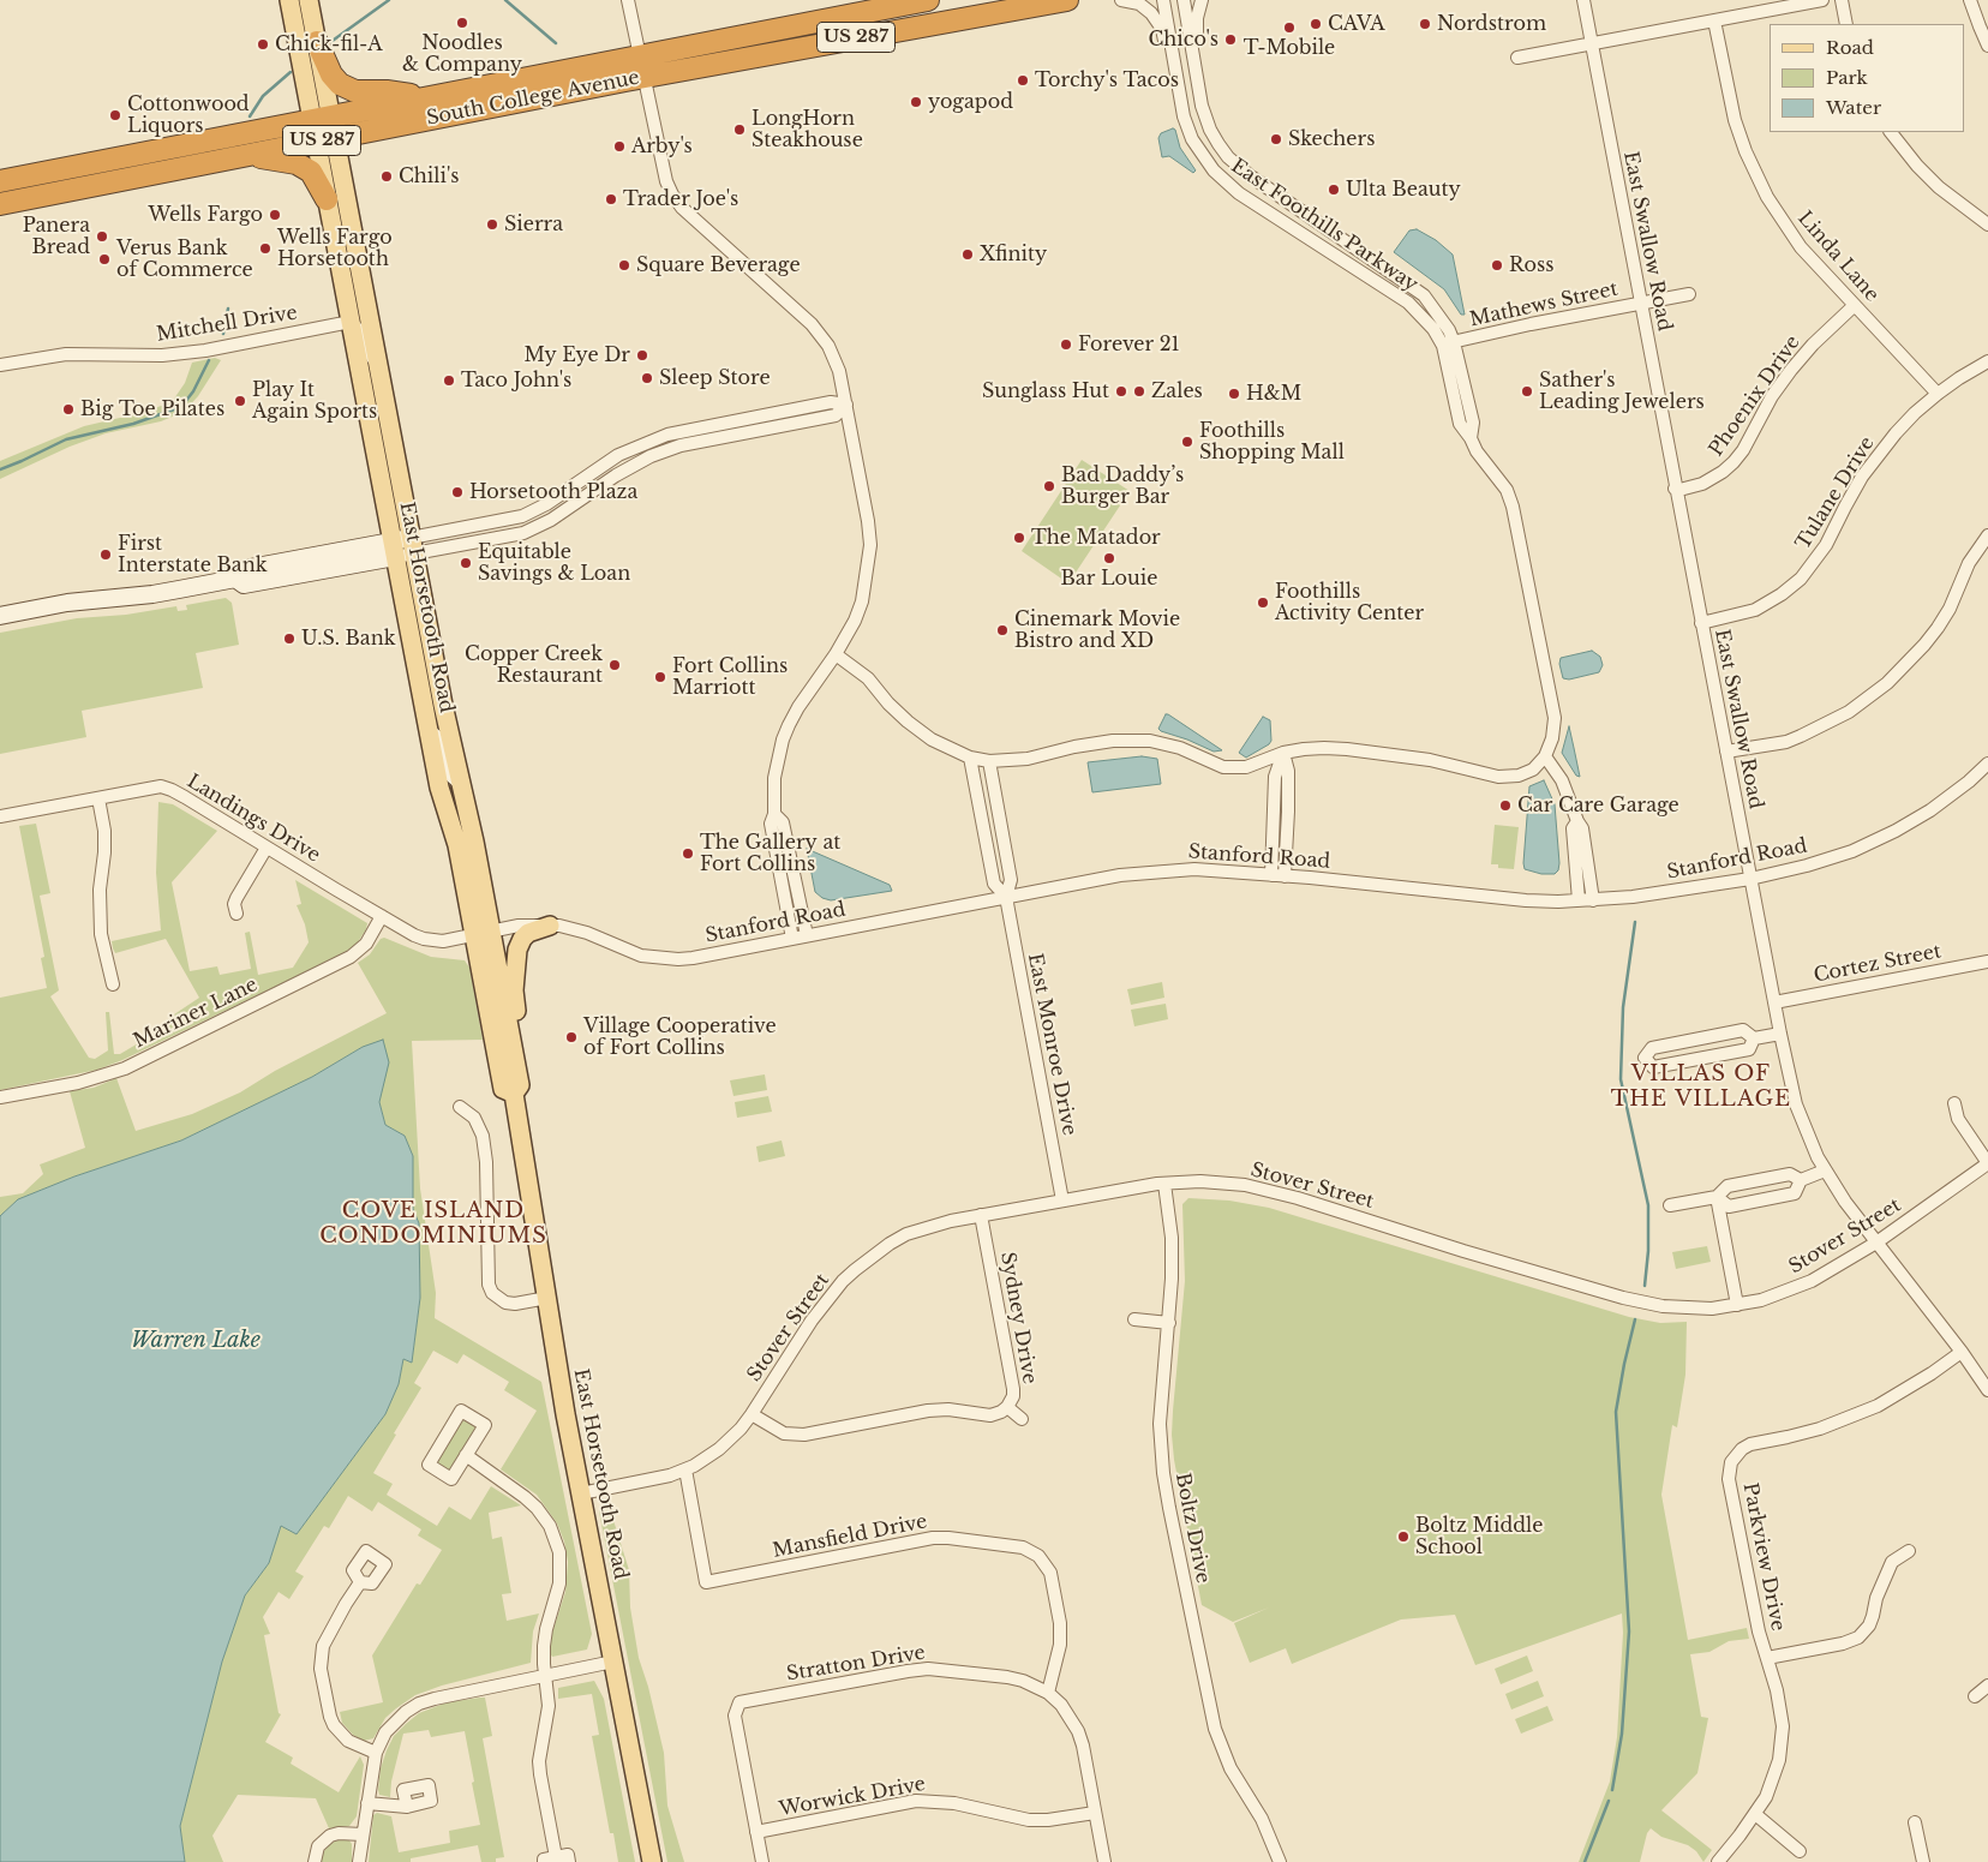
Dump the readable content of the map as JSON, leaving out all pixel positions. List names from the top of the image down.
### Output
{
  "streets": {
    "highway": ["US 287", "South College Avenue"],
    "main road": ["East Horsetooth Road"],
    "street": [
      "East Foothills Parkway",
      "East Swallow Road",
      "Linda Lane",
      "Mathews Street",
      "Mitchell Drive",
      "Phoenix Drive",
      "Tulane Drive",
      "Landings Drive",
      "Stanford Road",
      "Cortez Street",
      "Mariner Lane",
      "East Monroe Drive",
      "Stover Street",
      "Sydney Drive",
      "Boltz Drive",
      "Mansfield Drive",
      "Parkview Drive",
      "Stratton Drive",
      "Worwick Drive"
    ]
  },
  "crossings": [
    ["South College Avenue", "East Horsetooth Road"],
    ["East Foothills Parkway", "Mathews Street"],
    ["East Swallow Road", "Mathews Street"],
    ["East Swallow Road", "Phoenix Drive"],
    ["East Swallow Road", "Tulane Drive"],
    ["East Swallow Road", "Stanford Road"],
    ["East Swallow Road", "Cortez Street"],
    ["East Swallow Road", "Stover Street"],
    ["East Swallow Road", "Parkview Drive"],
    ["Linda Lane", "Phoenix Drive"],
    ["Linda Lane", "Tulane Drive"],
    ["Mitchell Drive", "East Horsetooth Road"],
    ["East Horsetooth Road", "Landings Drive"],
    ["East Horsetooth Road", "Stanford Road"],
    ["East Horsetooth Road", "Stover Street"],
    ["Landings Drive", "Stanford Road"],
    ["Landings Drive", "Mariner Lane"],
    ["Stanford Road", "East Monroe Drive"],
    ["East Monroe Drive", "Stover Street"],
    ["Stover Street", "Sydney Drive"],
    ["Stover Street", "Boltz Drive"],
    ["Stover Street", "Mansfield Drive"],
    ["Mansfield Drive", "Stratton Drive"],
    ["Stratton Drive", "Worwick Drive"]
  ],
  "districts": ["VILLAS OF THE VILLAGE", "COVE ISLAND CONDOMINIUMS"],
  "water": ["Warren Lake"],
  "places": [
    "Noodles & Company",
    "CAVA",
    "Nordstrom",
    "T-Mobile",
    "Chico's",
    "Chick-fil-A",
    "Torchy's Tacos",
    "yogapod",
    "Cottonwood Liquors",
    "LongHorn Steakhouse",
    "Skechers",
    "Arby's",
    "Chili's",
    "Ulta Beauty",
    "Trader Joe's",
    "Wells Fargo",
    "Sierra",
    "Panera Bread",
    "Wells Fargo Horsetooth",
    "Xfinity",
    "Verus Bank of Commerce",
    "Square Beverage",
    "Ross",
    "Forever 21",
    "My Eye Dr",
    "Sleep Store",
    "Taco John's",
    "Sunglass Hut",
    "Zales",
    "Sather's Leading Jewelers",
    "H&M",
    "Play It Again Sports",
    "Big Toe Pilates",
    "Foothills Shopping Mall",
    "Bad Daddy’s Burger Bar",
    "Horsetooth Plaza",
    "The Matador",
    "First Interstate Bank",
    "Bar Louie",
    "Equitable Savings & Loan",
    "Foothills Activity Center",
    "Cinemark Movie Bistro and XD",
    "U.S. Bank",
    "Copper Creek Restaurant",
    "Fort Collins Marriott",
    "Car Care Garage",
    "The Gallery at Fort Collins",
    "Village Cooperative of Fort Collins",
    "Boltz Middle School"
  ],
  "legend": ["Road", "Park", "Water"]
}
